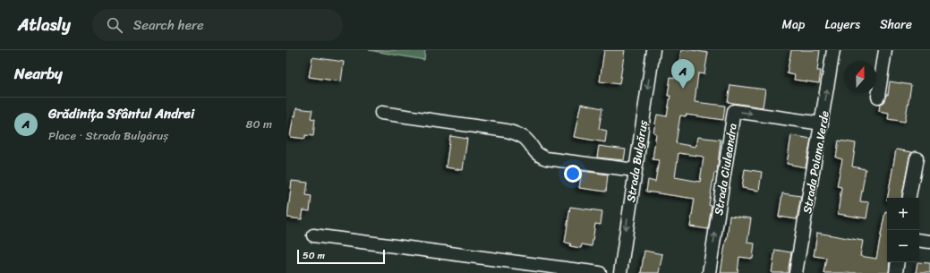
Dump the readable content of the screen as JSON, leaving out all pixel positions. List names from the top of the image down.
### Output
{
  "streets": {
    "street": ["Strada Bulgăruș", "Strada Poiana Verde", "Strada Ciuleandra"]
  },
  "crossings": [
    ["Strada Poiana Verde", "Strada Ciuleandra"]
  ],
  "one_way": ["Strada Bulgăruș"],
  "scale_bar": "50 m",
  "north": "top",
  "page": {
    "header": "Atlasly",
    "search": "Search here",
    "nav": ["Map", "Layers", "Share"],
    "heading": "Nearby",
    "pins": "A",
    "list": [
      {
        "mark": "A",
        "name": "Grădinița Sfântul Andrei",
        "note": "Place · Strada Bulgăruș",
        "value": "80 m"
      }
    ],
    "map_buttons": ["+", "−"],
    "scale": "50 m"
  }
}
